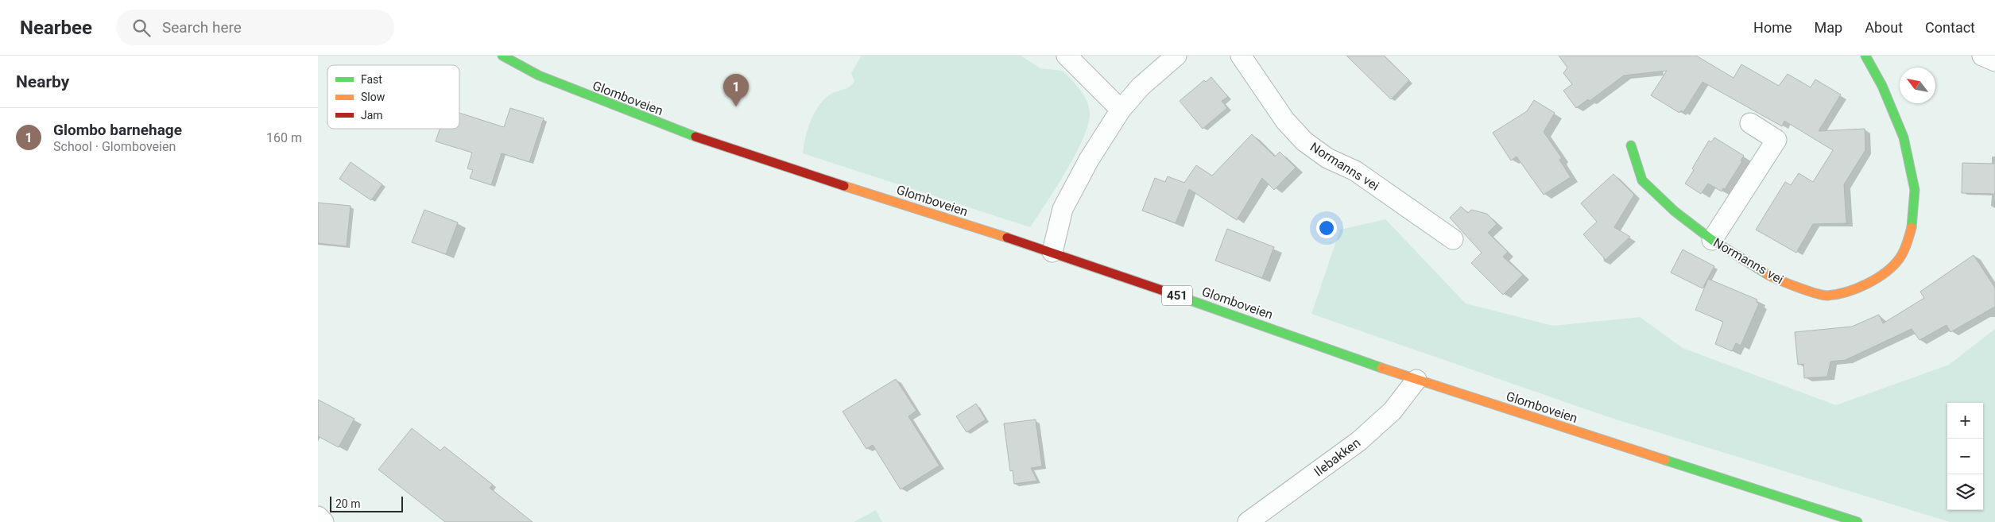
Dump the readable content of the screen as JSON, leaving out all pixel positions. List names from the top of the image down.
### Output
{
  "streets": {
    "main road": ["Glomboveien", "Normanns vei", "451"],
    "street": ["Ilebakken"]
  },
  "crossings": [
    ["Glomboveien", "Ilebakken"]
  ],
  "legend": ["Fast", "Slow", "Jam"],
  "scale_bar": "20 m",
  "north": "top left",
  "page": {
    "header": "Nearbee",
    "search": "Search here",
    "nav": [
      "Home",
      "Map",
      "About",
      "Contact"
    ],
    "heading": "Nearby",
    "pins": "1",
    "list": [
      {
        "mark": "1",
        "name": "Glombo barnehage",
        "note": "School · Glomboveien",
        "value": "160 m"
      }
    ],
    "map_buttons": ["+", "−"],
    "scale": "20 m"
  }
}
